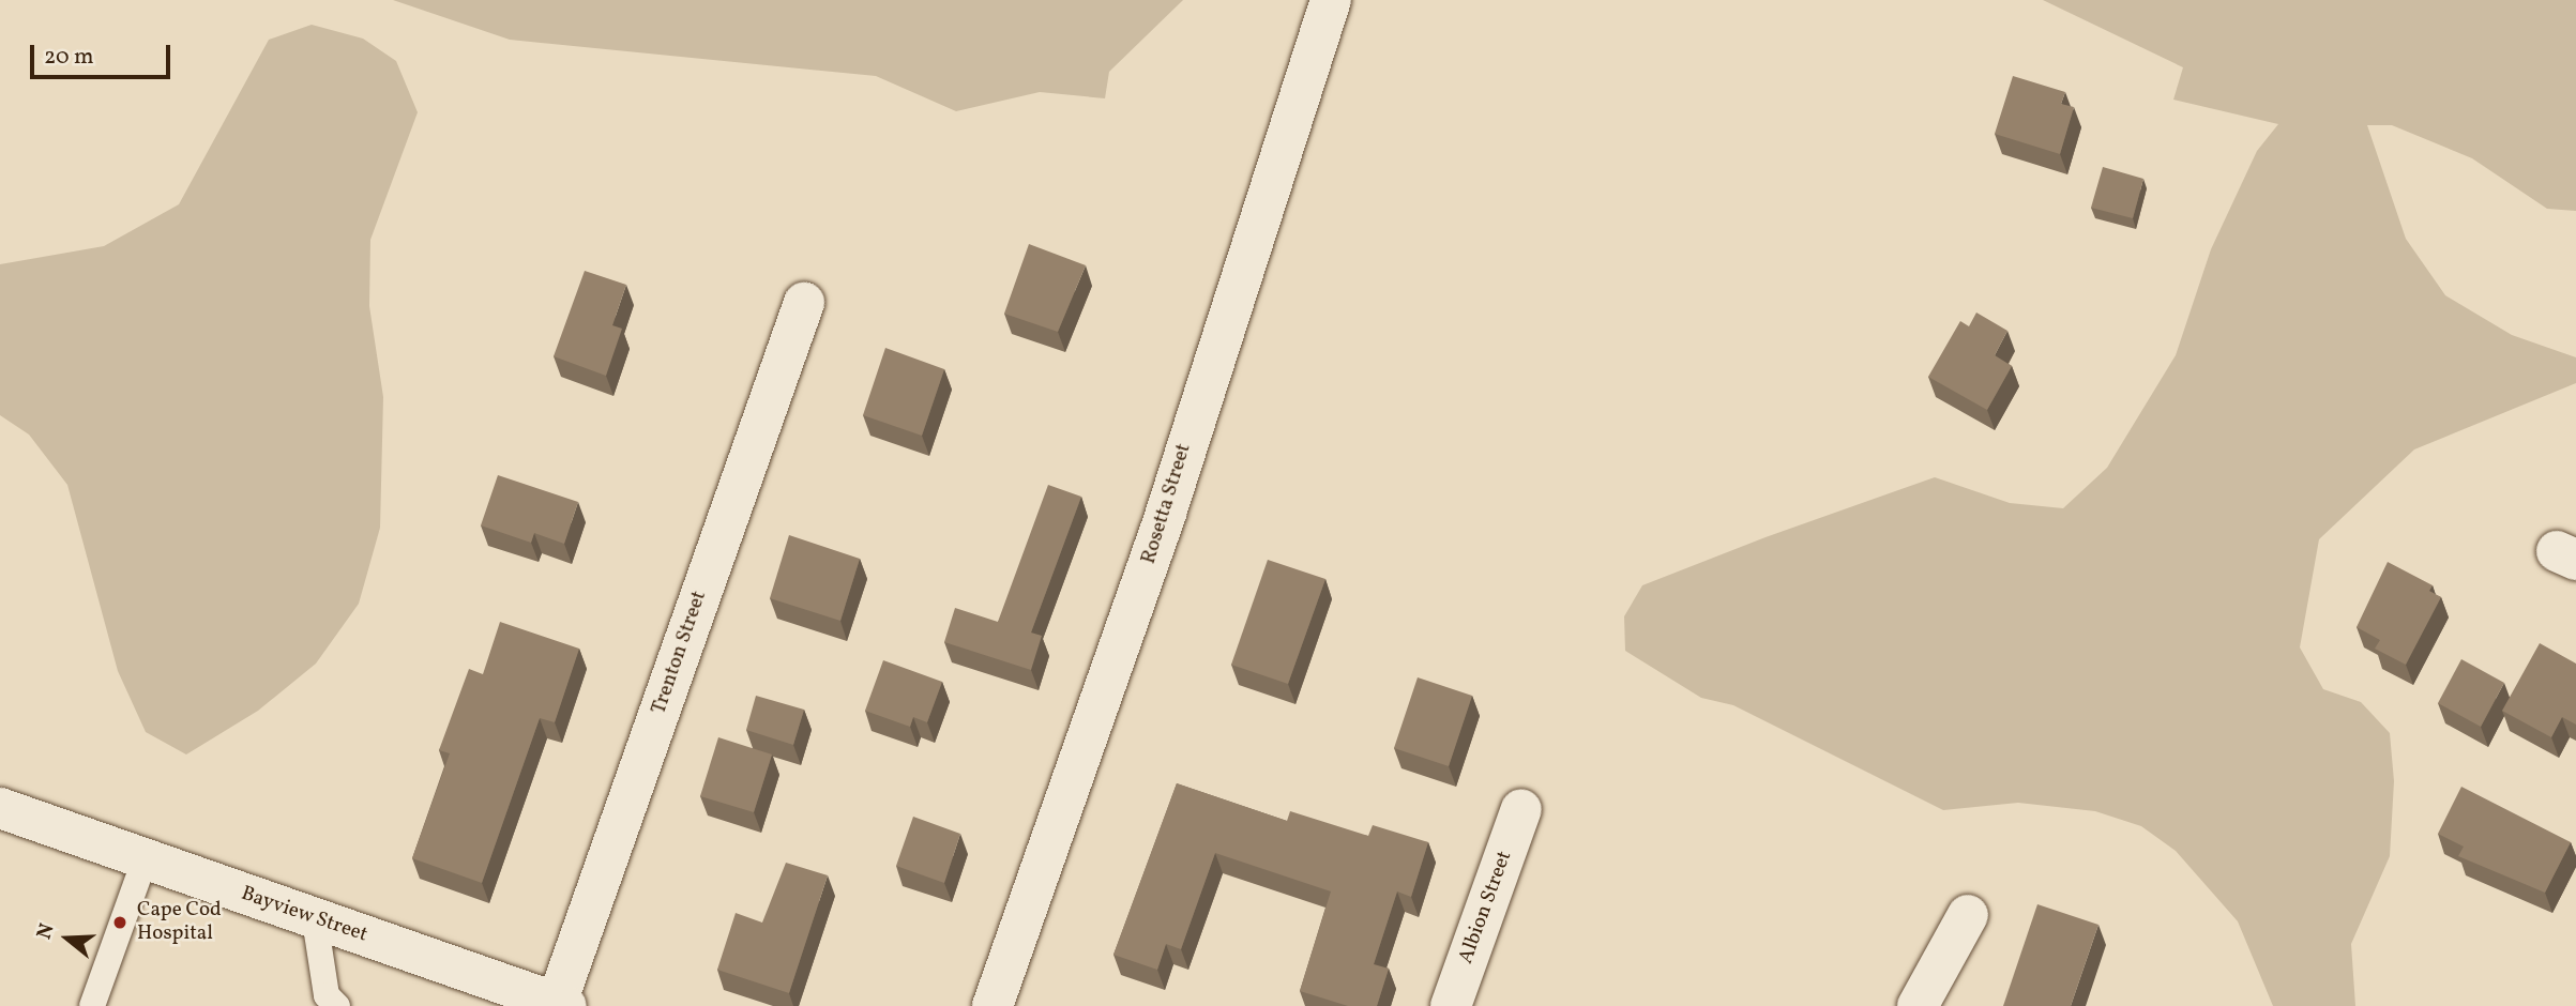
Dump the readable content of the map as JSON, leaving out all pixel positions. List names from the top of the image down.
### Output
{
  "streets": {
    "street": [
      "Rosetta Street",
      "Trenton Street",
      "Albion Street",
      "Bayview Street"
    ]
  },
  "crossings": [
    ["Trenton Street", "Bayview Street"]
  ],
  "places": ["Cape Cod Hospital"],
  "scale_bar": "20 m",
  "north": "left"
}
